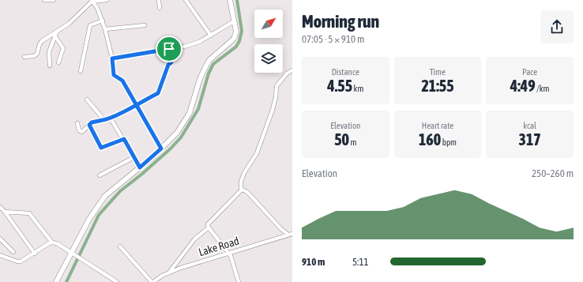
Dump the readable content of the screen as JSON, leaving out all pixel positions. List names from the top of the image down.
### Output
{
  "streets": {
    "street": ["Lake Road"]
  },
  "north": "top right",
  "page": {
    "heading": ["Morning run", "07:05 · 5 × 910 m"],
    "stats": [
      ["Distance", "4.55 km"],
      ["Time", "21:55"],
      ["Pace", "4:49 /km"],
      ["Elevation", "50 m"],
      ["Heart rate", "160 bpm"],
      ["kcal", "317"]
    ],
    "chart": ["Elevation", "250–260 m"],
    "list": [
      {
        "name": "910 m",
        "note": "5:11"
      }
    ]
  }
}
